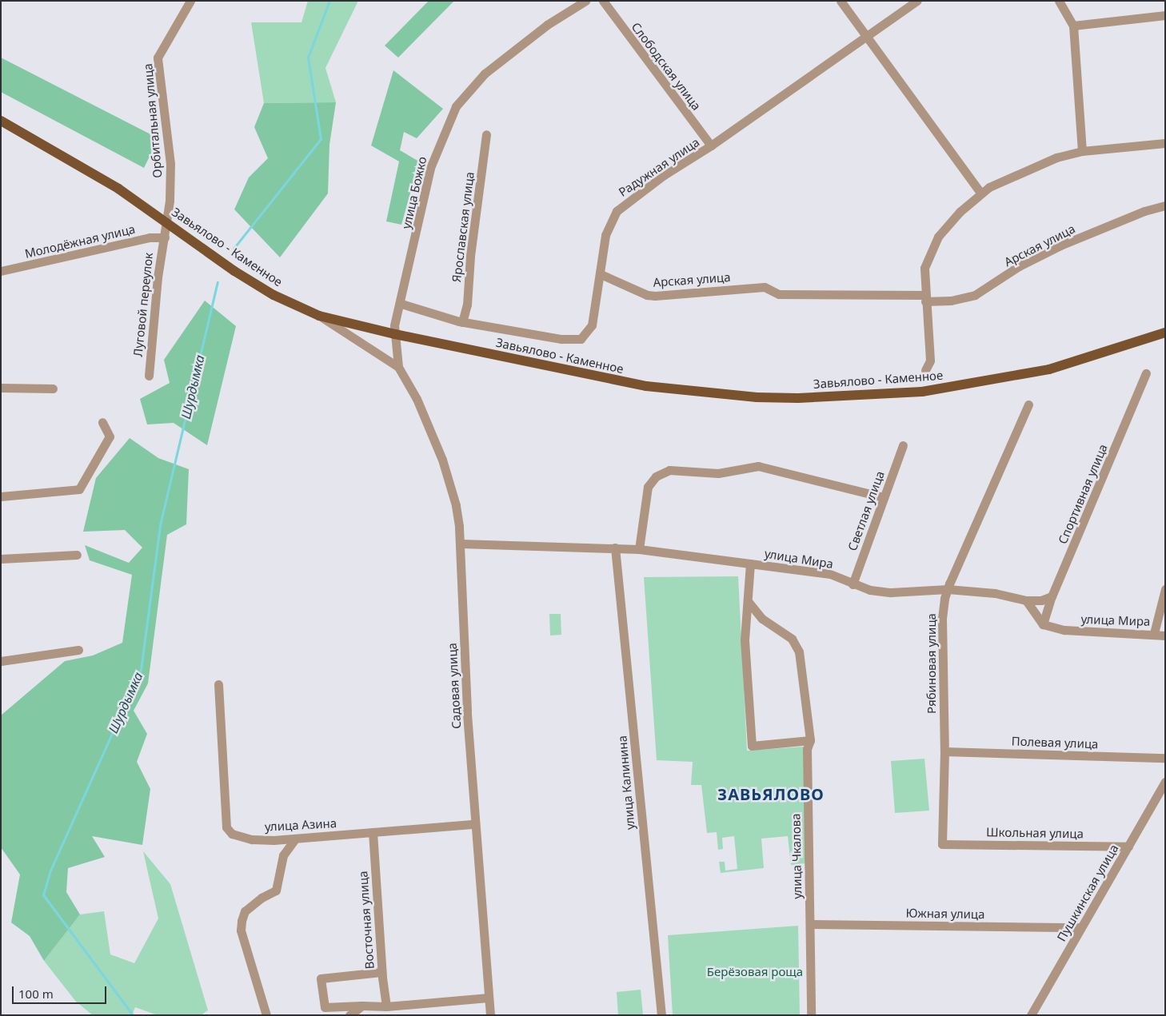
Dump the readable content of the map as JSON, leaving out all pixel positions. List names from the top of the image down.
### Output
{
  "streets": {
    "main road": ["Завьялово - Каменное"],
    "street": [
      "Слободская улица",
      "Орбитальная улица",
      "Радужная улица",
      "улица Божко",
      "Ярославская улица",
      "Молодёжная улица",
      "Арская улица",
      "Луговой переулок",
      "Спортивная улица",
      "Светлая улица",
      "улица Мира",
      "Рябиновая улица",
      "Садовая улица",
      "Полевая улица",
      "улица Калинина",
      "улица Азина",
      "Школьная улица",
      "улица Чкалова",
      "Пушкинская улица",
      "Южная улица",
      "Восточная улица"
    ]
  },
  "crossings": [
    ["Слободская улица", "Радужная улица"],
    ["Орбитальная улица", "Молодёжная улица"],
    ["Орбитальная улица", "Завьялово - Каменное"],
    ["Орбитальная улица", "Луговой переулок"],
    ["Радужная улица", "улица Божко"],
    ["Радужная улица", "Ярославская улица"],
    ["Радужная улица", "Арская улица"],
    ["улица Божко", "Завьялово - Каменное"],
    ["улица Божко", "Садовая улица"],
    ["Молодёжная улица", "Луговой переулок"],
    ["Спортивная улица", "улица Мира"],
    ["Светлая улица", "улица Мира"],
    ["улица Мира", "Рябиновая улица"],
    ["улица Мира", "Садовая улица"],
    ["улица Мира", "улица Калинина"],
    ["Рябиновая улица", "Полевая улица"],
    ["Рябиновая улица", "Школьная улица"],
    ["Садовая улица", "улица Азина"],
    ["улица Азина", "Восточная улица"],
    ["Школьная улица", "Пушкинская улица"],
    ["улица Чкалова", "Южная улица"],
    ["Пушкинская улица", "Южная улица"]
  ],
  "districts": ["ЗАВЬЯЛОВО"],
  "water": ["Шурдымка"],
  "parks": ["Берёзовая роща"],
  "scale_bar": "100 m"
}
